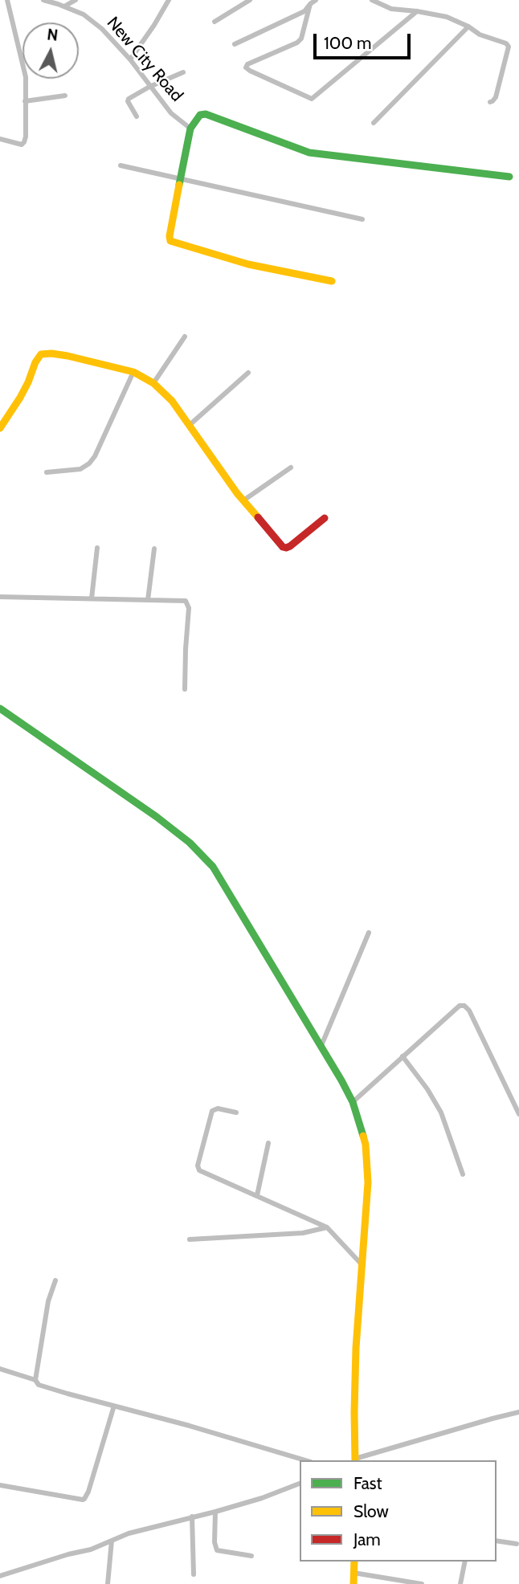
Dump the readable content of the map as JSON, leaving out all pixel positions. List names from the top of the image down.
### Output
{
  "streets": {
    "street": ["New City Road"]
  },
  "legend": ["Fast", "Slow", "Jam"],
  "scale_bar": "100 m",
  "north": "top"
}
